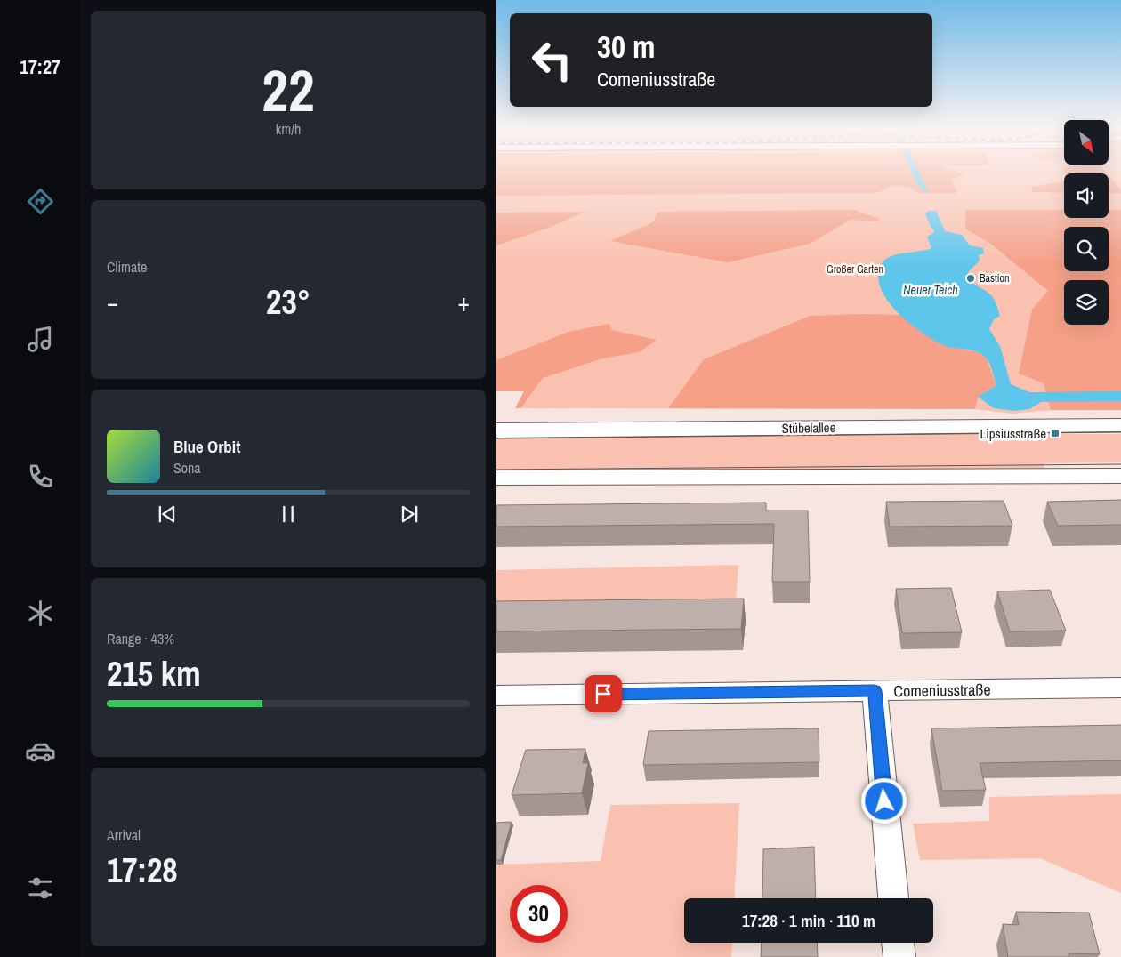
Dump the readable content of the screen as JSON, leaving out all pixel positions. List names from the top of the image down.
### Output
{
  "streets": {
    "main road": ["Stübelallee"],
    "street": ["Comeniusstraße"]
  },
  "water": ["Neuer Teich"],
  "parks": ["Großer Garten"],
  "places": {
    "other": ["Bastion"],
    "transit": ["Lipsiusstraße"]
  },
  "north": "bottom right",
  "page": {
    "tabs": "17:27",
    "tile": [
      ["22", "km/h"],
      "Climate",
      ["Range · 43%", "215 km"],
      ["Arrival", "17:28"]
    ],
    "turn": ["30 m", "Comeniusstraße"],
    "heat": ["−", "23°", "+"],
    "song": ["Blue Orbit", "Sona"],
    "limit": "30",
    "trip": "17:28 · 1 min · 110 m"
  }
}
